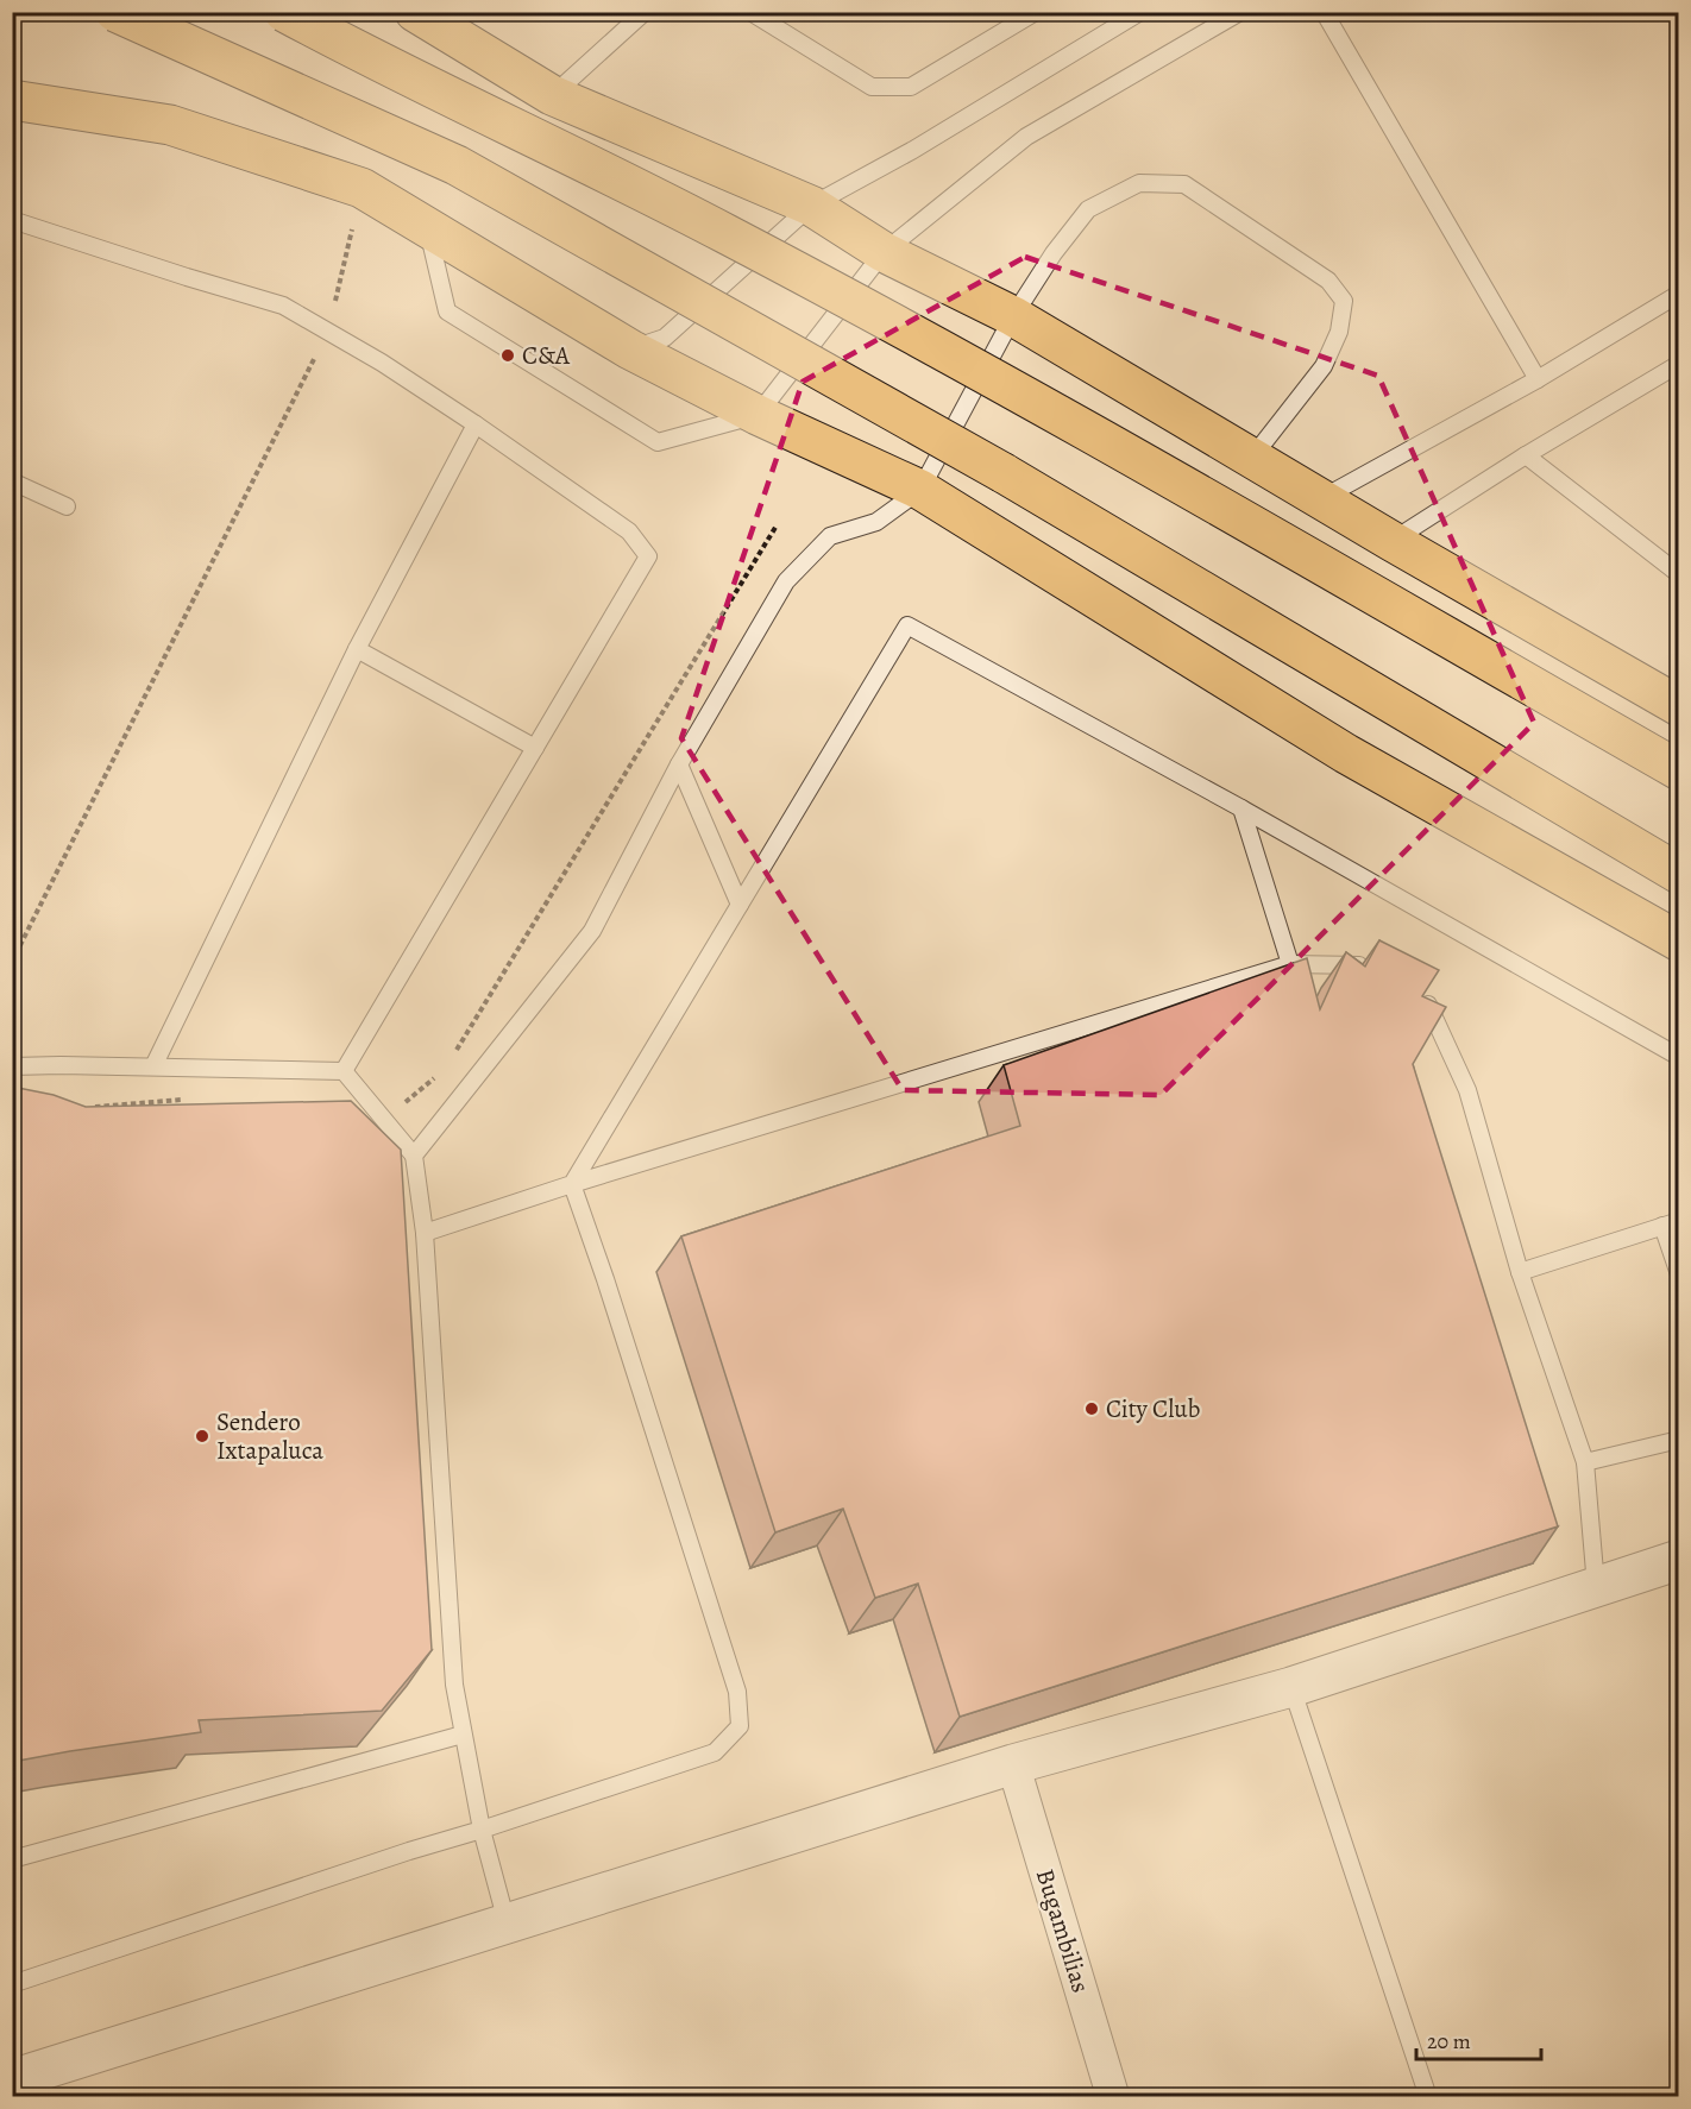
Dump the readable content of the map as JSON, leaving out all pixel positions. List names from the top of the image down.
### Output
{
  "streets": {
    "street": ["Bugambilias"]
  },
  "places": ["C&A", "City Club", "Sendero Ixtapaluca"],
  "scale_bar": "20 m"
}
